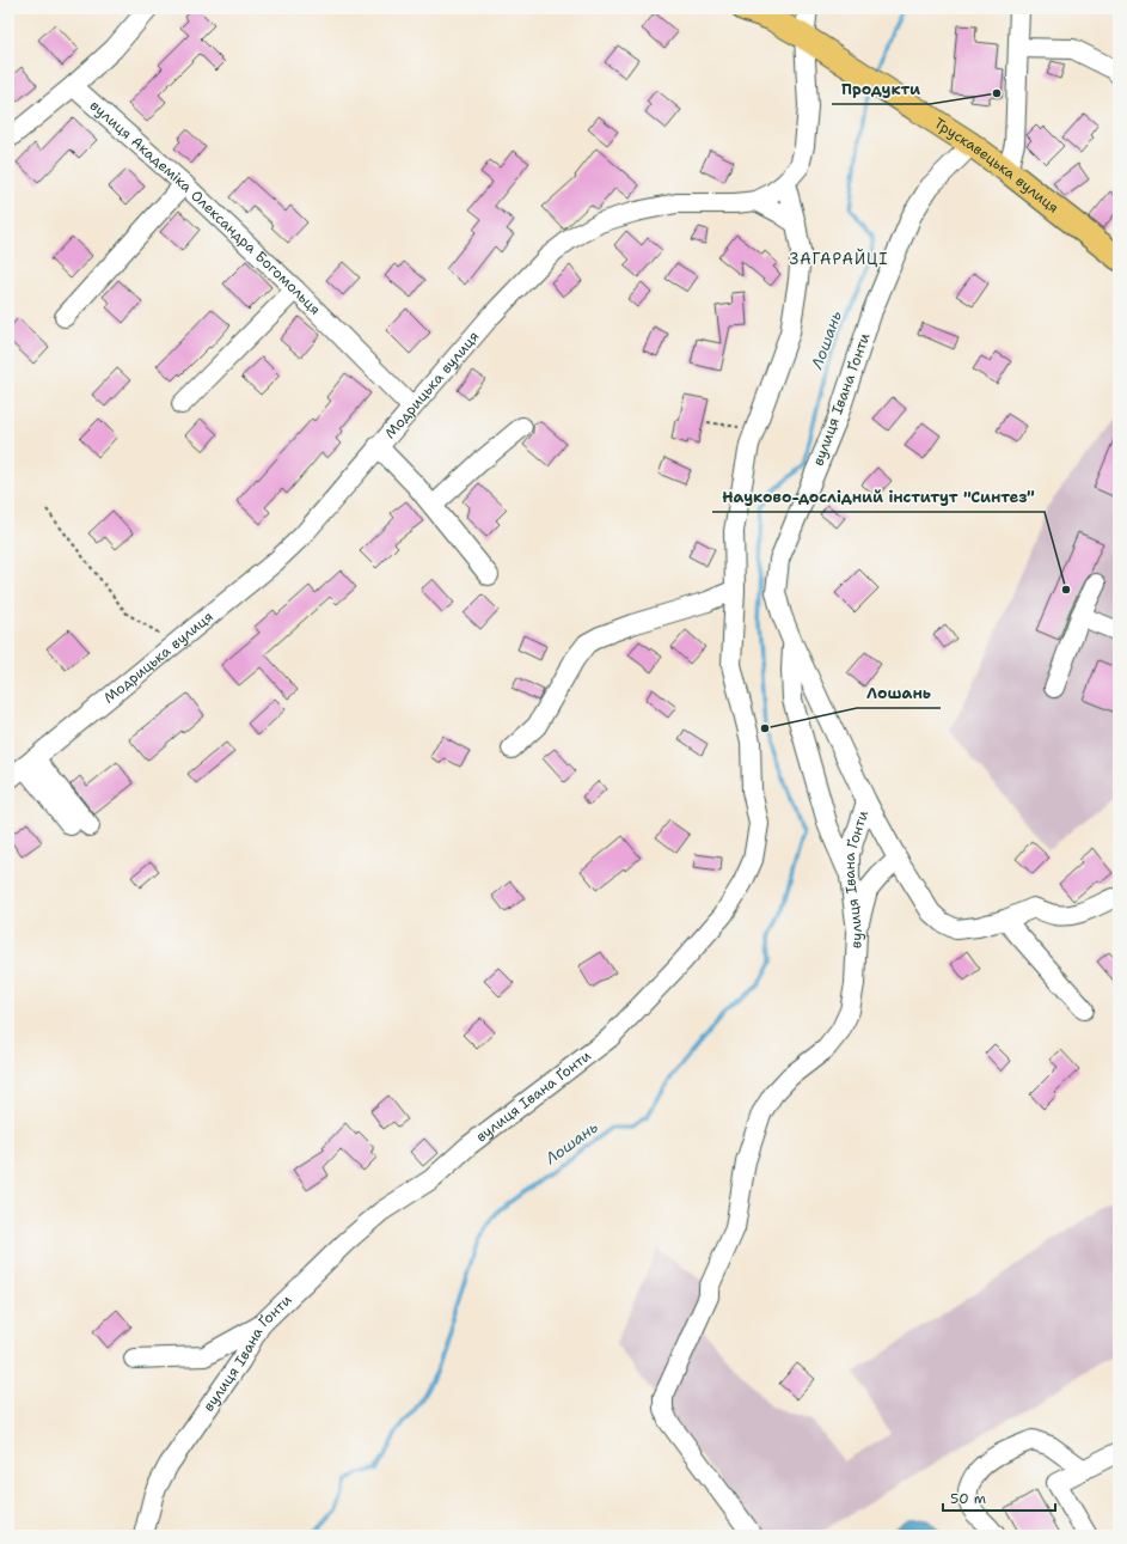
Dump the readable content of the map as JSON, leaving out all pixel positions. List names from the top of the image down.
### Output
{
  "streets": {
    "main road": ["Трускавецька вулиця"],
    "street": ["вулиця Академіка Олександра Богомольця", "Модрицька вулиця", "вулиця Івана Ґонти"]
  },
  "crossings": [
    ["Трускавецька вулиця", "Модрицька вулиця"],
    ["Трускавецька вулиця", "вулиця Івана Ґонти"],
    ["вулиця Академіка Олександра Богомольця", "Модрицька вулиця"],
    ["Модрицька вулиця", "вулиця Івана Ґонти"]
  ],
  "districts": ["ЗАГАРАЙЦІ"],
  "water": ["Лошань"],
  "places": ["Продукти", "Науково-дослідний інститут \"Синтез\"", "Лошань"],
  "scale_bar": "50 m"
}
